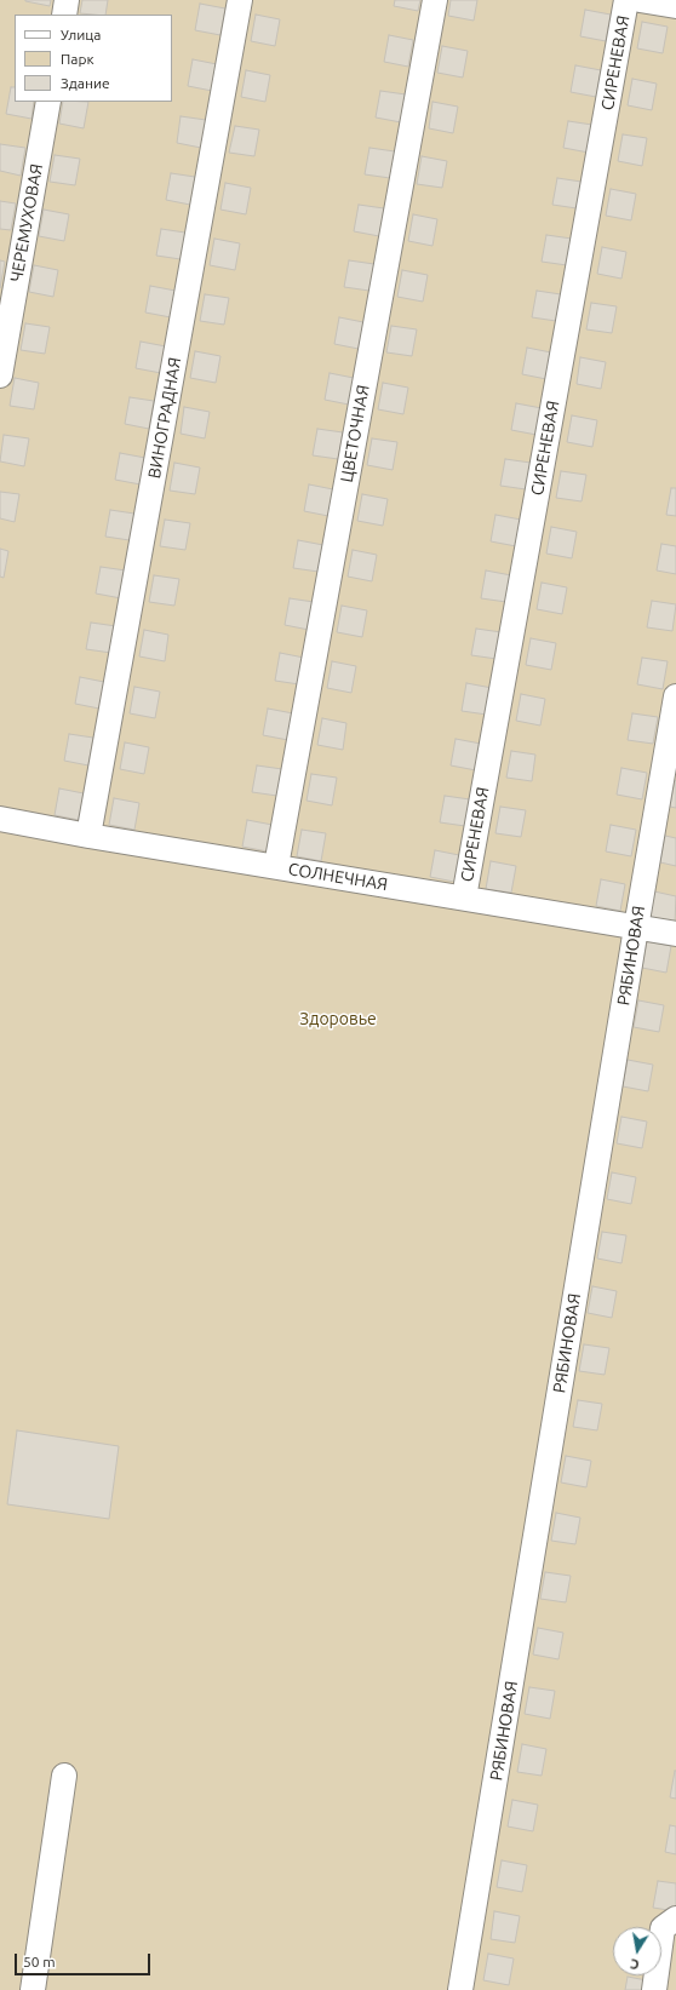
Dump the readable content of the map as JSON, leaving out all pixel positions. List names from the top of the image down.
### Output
{
  "streets": {
    "street": [
      "СИРЕНЕВАЯ",
      "ЧЕРЕМУХОВАЯ",
      "ВИНОГРАДНАЯ",
      "ЦВЕТОЧНАЯ",
      "СОЛНЕЧНАЯ",
      "РЯБИНОВАЯ"
    ]
  },
  "crossings": [
    ["СИРЕНЕВАЯ", "СОЛНЕЧНАЯ"],
    ["ВИНОГРАДНАЯ", "СОЛНЕЧНАЯ"],
    ["ЦВЕТОЧНАЯ", "СОЛНЕЧНАЯ"],
    ["СОЛНЕЧНАЯ", "РЯБИНОВАЯ"]
  ],
  "parks": ["Здоровье"],
  "legend": ["Улица", "Парк", "Здание"],
  "scale_bar": "50 m",
  "north": "bottom"
}
